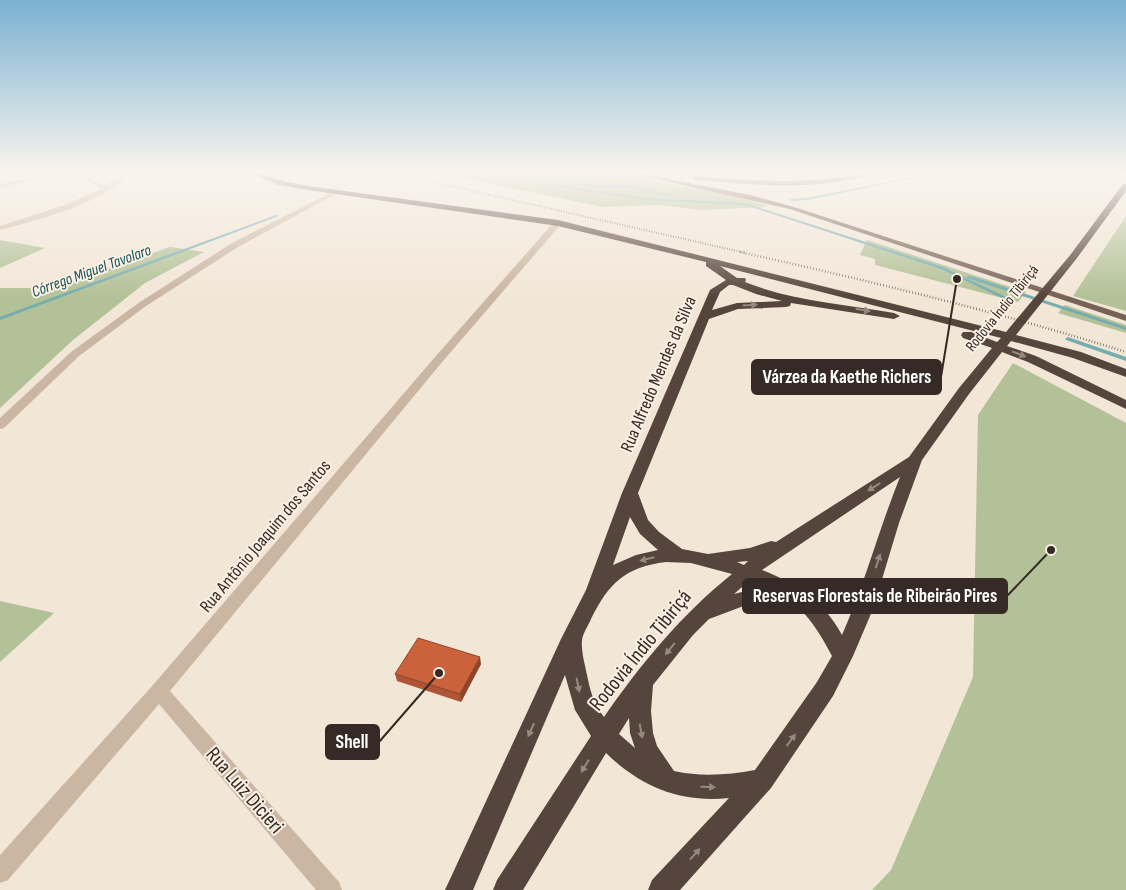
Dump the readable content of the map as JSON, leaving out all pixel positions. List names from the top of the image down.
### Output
{
  "streets": {
    "highway": ["Rodovia Índio Tibiriçá", "Rua Alfredo Mendes da Silva"],
    "street": ["Rua Antônio Joaquim dos Santos", "Rua Luiz Dicieri"]
  },
  "crossings": [
    ["Rua Antônio Joaquim dos Santos", "Rua Luiz Dicieri"]
  ],
  "water": ["Córrego Miguel Tavolaro"],
  "places": ["Várzea da Kaethe Richers", "Reservas Florestais de Ribeirão Pires", "Shell"]
}
